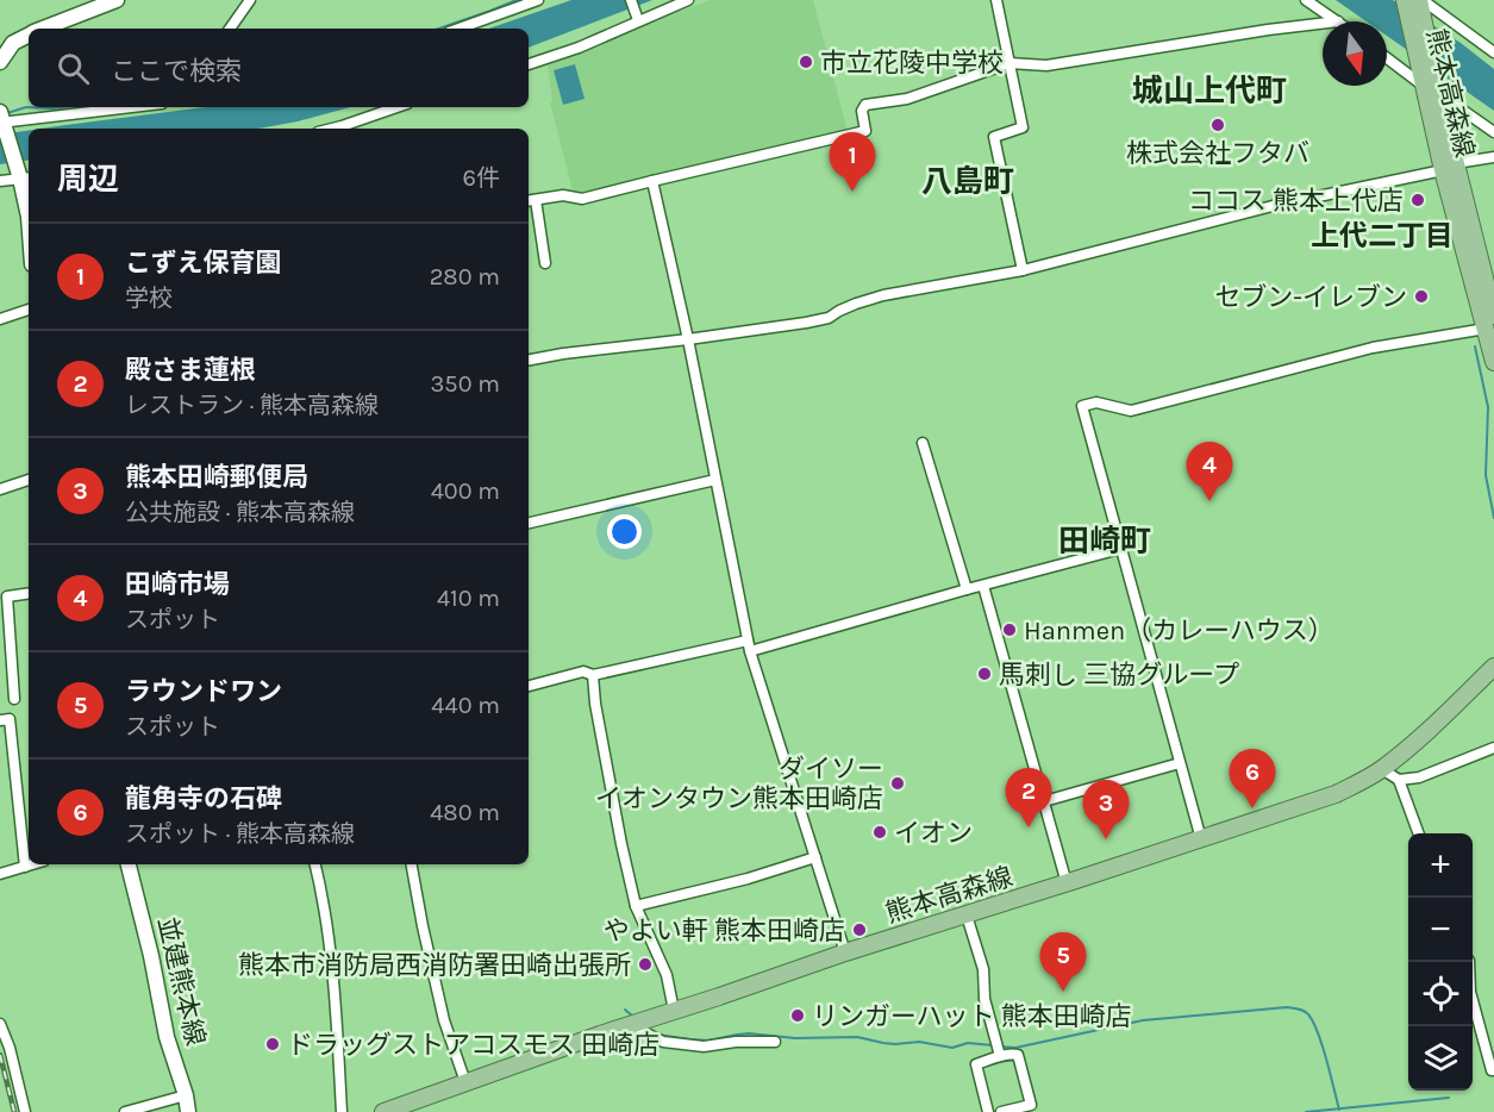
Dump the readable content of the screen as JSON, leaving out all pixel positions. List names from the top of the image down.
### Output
{
  "streets": {
    "main road": ["熊本高森線", "並建熊本線"]
  },
  "districts": [
    "城山上代町",
    "八島町",
    "上代二丁目",
    "田崎町"
  ],
  "places": [
    "市立花陵中学校",
    "株式会社フタバ",
    "ココス 熊本上代店",
    "セブン-イレブン",
    "Hanmen（カレーハウス）",
    "馬刺し 三協グループ",
    "ダイソー イオンタウン熊本田崎店",
    "イオン",
    "やよい軒 熊本田崎店",
    "熊本市消防局西消防署田崎出張所",
    "リンガーハット 熊本田崎店",
    "ドラッグストアコスモス 田崎店"
  ],
  "north": "bottom",
  "page": {
    "search": "ここで検索",
    "heading": ["周辺", "6件"],
    "pins": [
      "1",
      "4",
      "6",
      "2",
      "3",
      "5"
    ],
    "list": [
      {
        "mark": "1",
        "name": "こずえ保育園",
        "note": "学校",
        "value": "280 m"
      },
      {
        "mark": "2",
        "name": "殿さま蓮根",
        "note": "レストラン · 熊本高森線",
        "value": "350 m"
      },
      {
        "mark": "3",
        "name": "熊本田崎郵便局",
        "note": "公共施設 · 熊本高森線",
        "value": "400 m"
      },
      {
        "mark": "4",
        "name": "田崎市場",
        "note": "スポット",
        "value": "410 m"
      },
      {
        "mark": "5",
        "name": "ラウンドワン",
        "note": "スポット",
        "value": "440 m"
      },
      {
        "mark": "6",
        "name": "龍角寺の石碑",
        "note": "スポット · 熊本高森線",
        "value": "480 m"
      }
    ],
    "map_buttons": ["+", "−"]
  }
}
